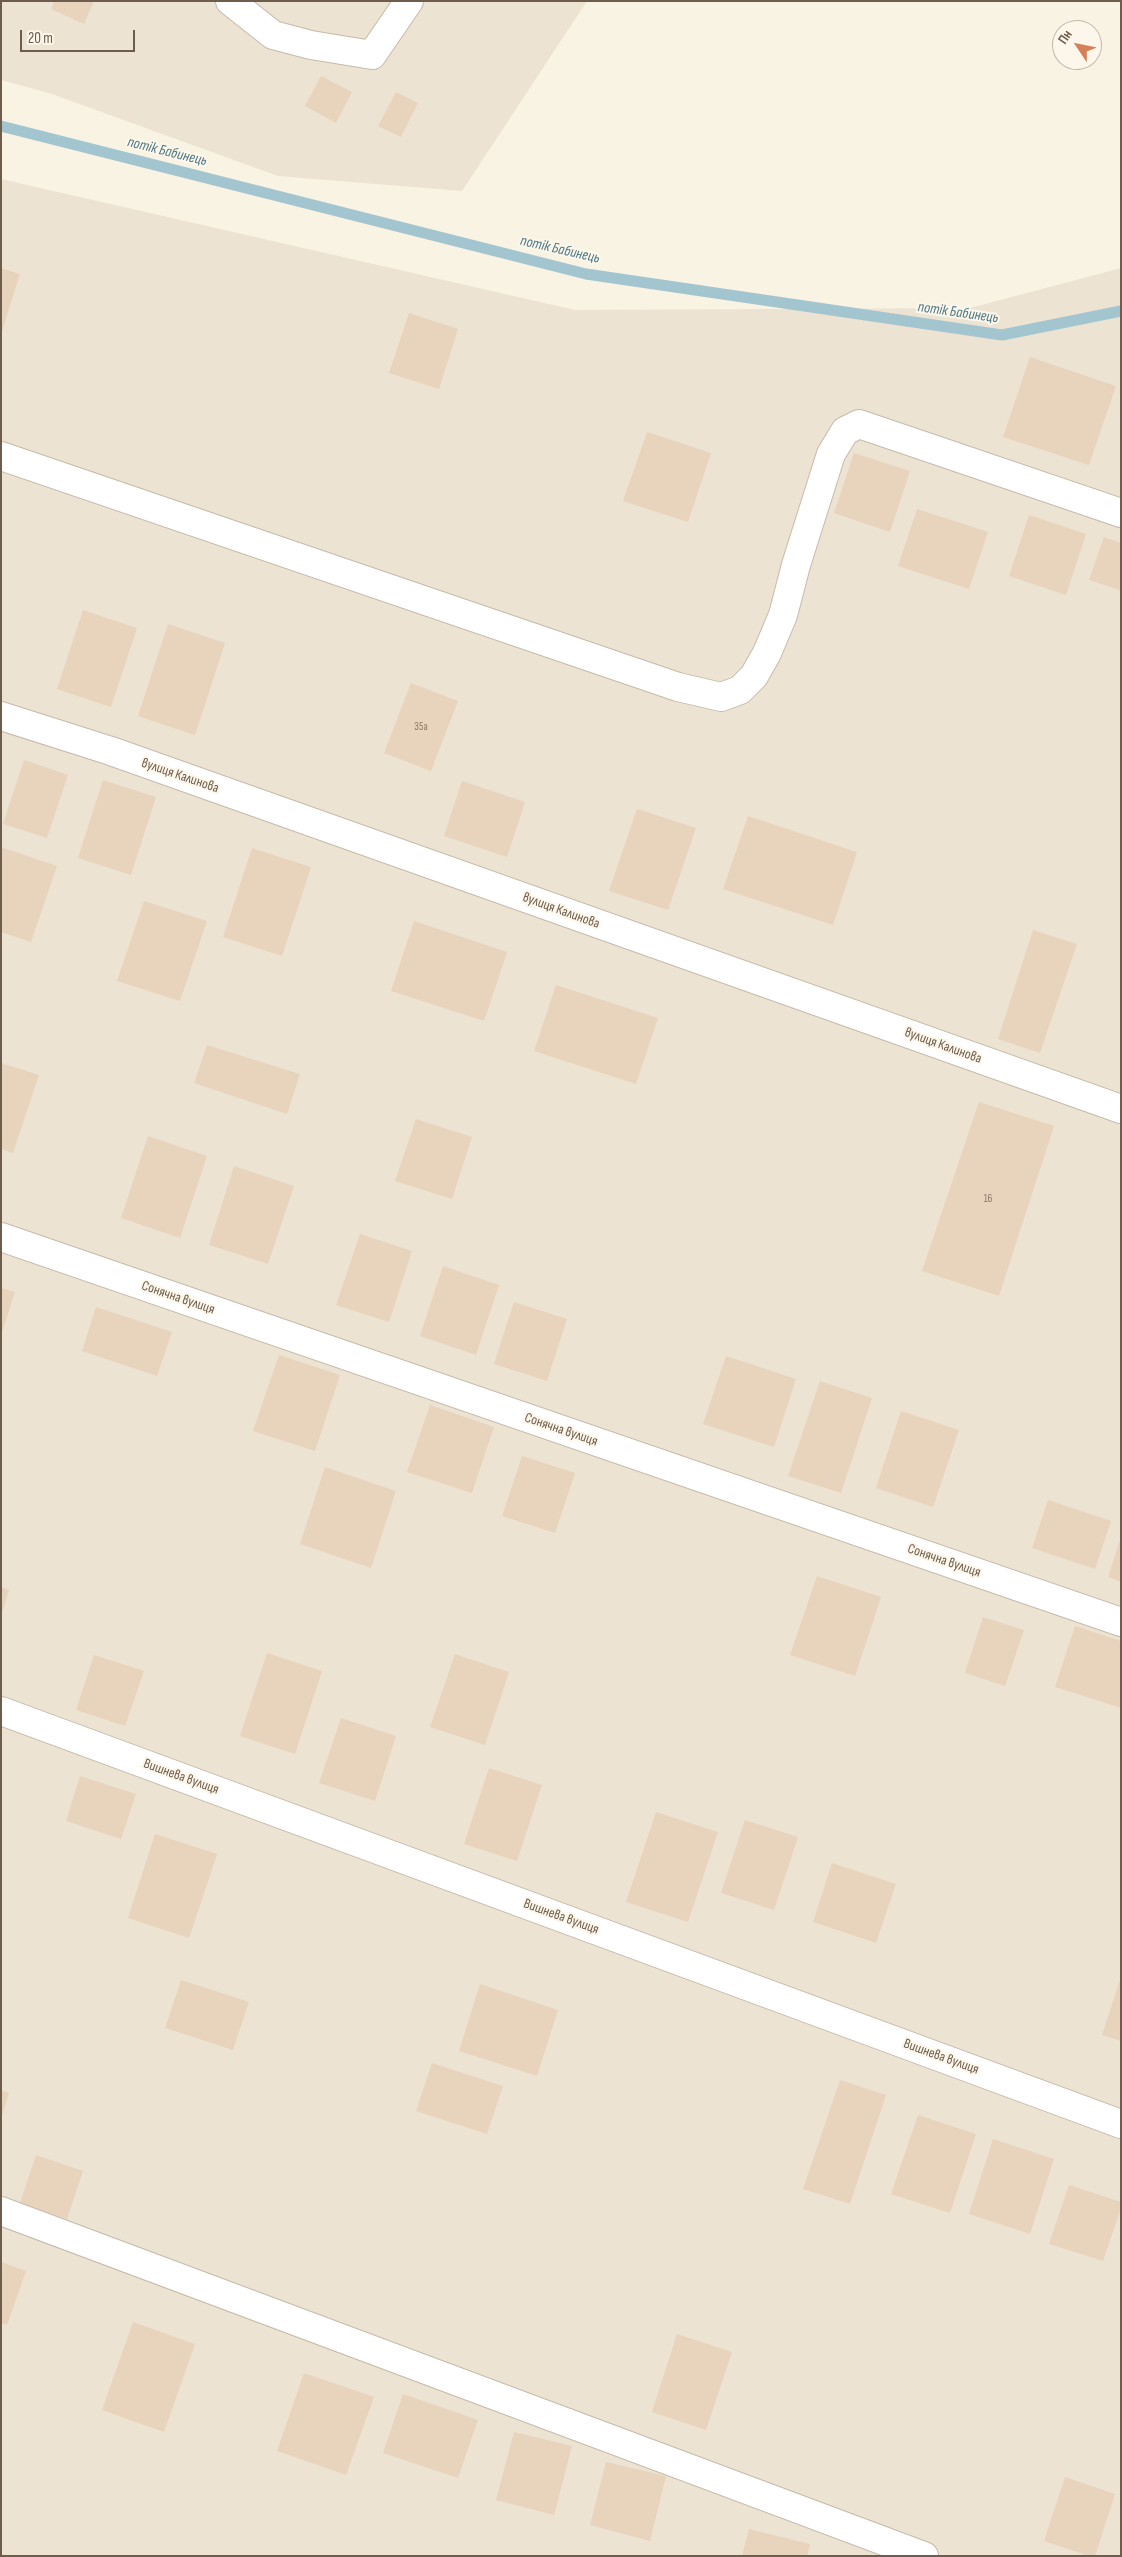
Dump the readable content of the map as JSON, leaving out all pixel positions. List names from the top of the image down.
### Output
{
  "streets": {
    "street": ["вулиця Калинова", "Сонячна вулиця", "Вишнева вулиця"]
  },
  "water": ["потік Бабинець"],
  "house_numbers": ["35а", "16"],
  "scale_bar": "20 m",
  "north": "top left"
}
